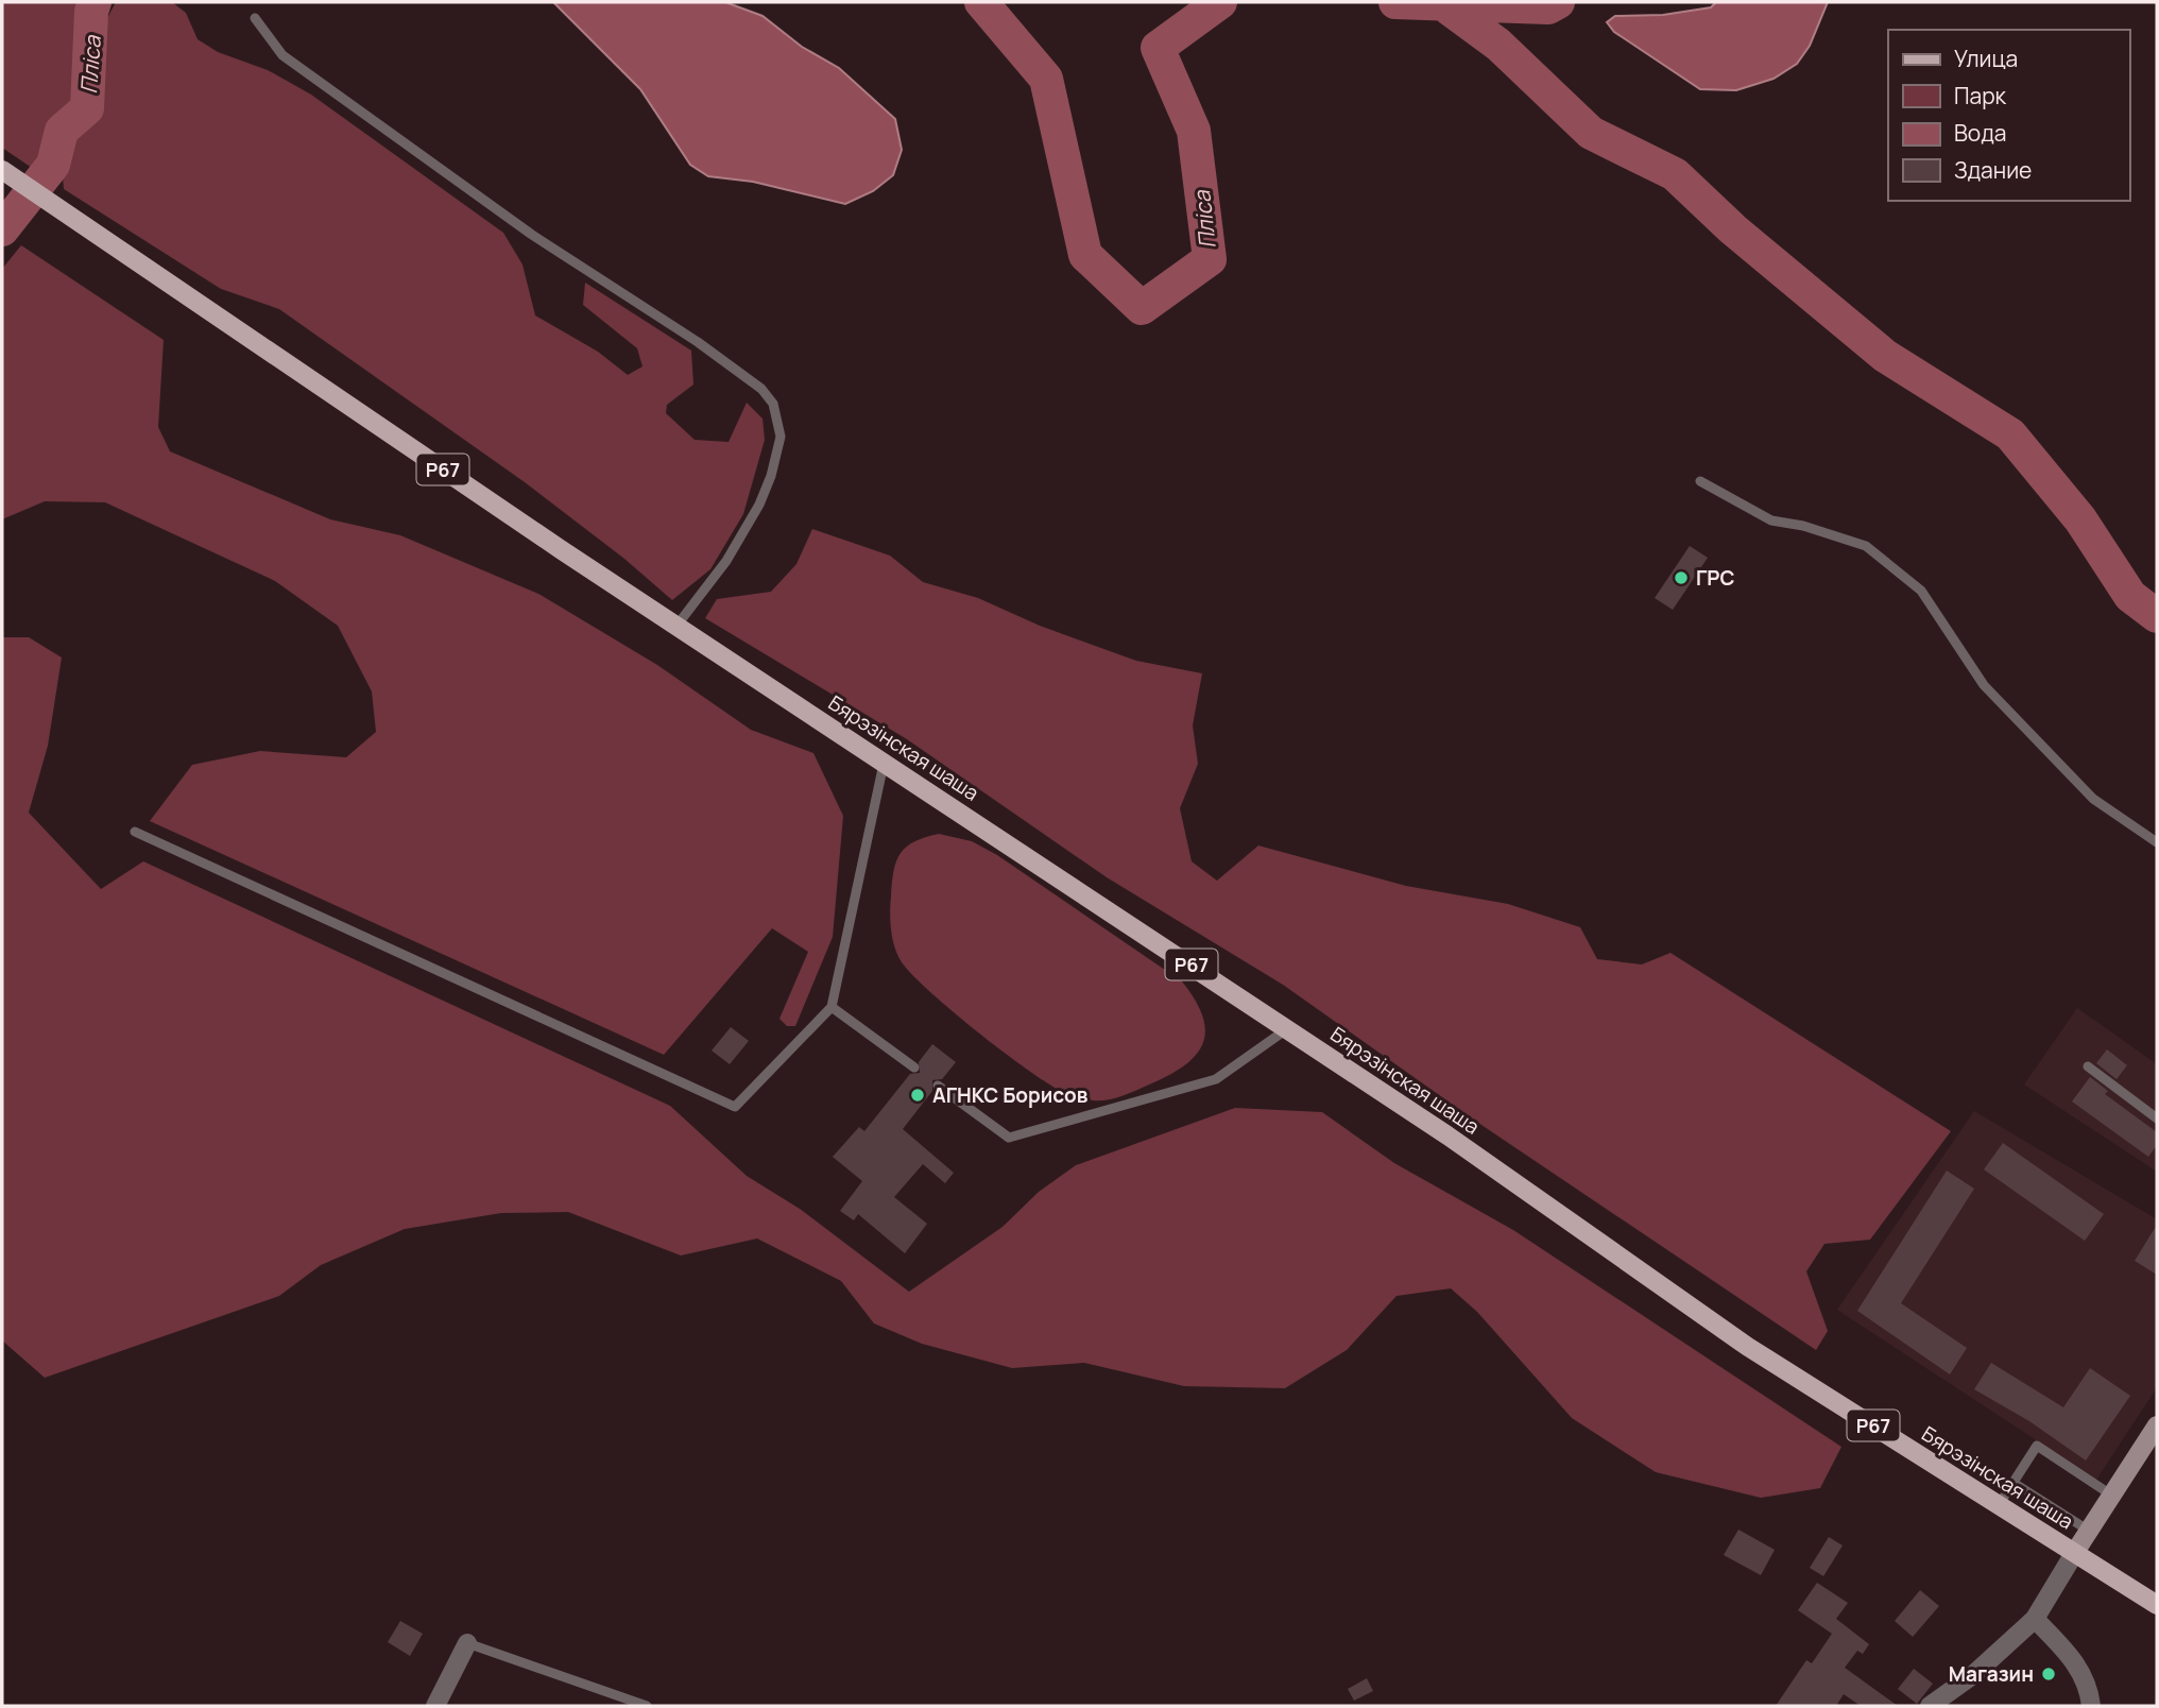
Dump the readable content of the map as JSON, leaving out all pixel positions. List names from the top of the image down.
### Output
{
  "streets": {
    "main road": ["Р67", "Бярэзінская шаша"]
  },
  "water": ["Пліса"],
  "places": ["ГРС", "АГНКС Борисов", "Магазин"],
  "legend": [
    "Улица",
    "Парк",
    "Вода",
    "Здание"
  ]
}
